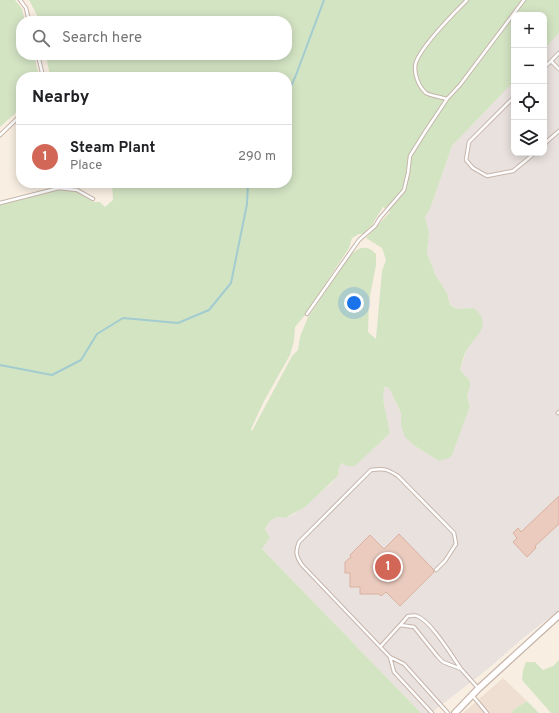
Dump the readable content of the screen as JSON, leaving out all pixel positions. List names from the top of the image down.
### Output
{
  "page": {
    "map_buttons": ["+", "−"],
    "search": "Search here",
    "heading": "Nearby",
    "list": [
      {
        "mark": "1",
        "name": "Steam Plant",
        "note": "Place",
        "value": "290 m"
      }
    ],
    "pins": "1"
  }
}
